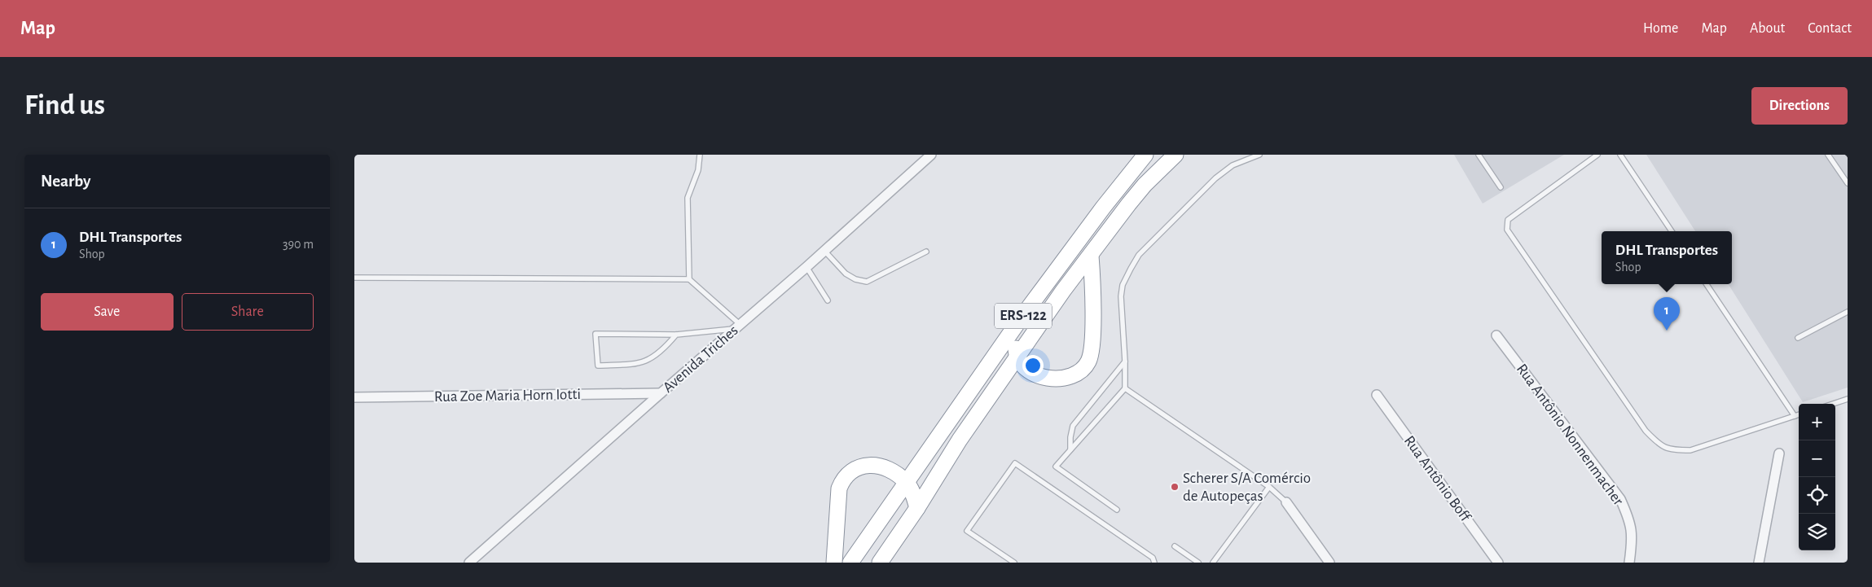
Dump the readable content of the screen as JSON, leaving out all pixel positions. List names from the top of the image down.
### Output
{
  "streets": {
    "highway": ["ERS-122"],
    "street": [
      "Avenida Triches",
      "Rua Zoe Maria Horn Iotti",
      "Rua Antônio Nonnenmacher",
      "Rua Antônio Boff"
    ]
  },
  "crossings": [
    ["Avenida Triches", "Rua Zoe Maria Horn Iotti"]
  ],
  "places": ["Scherer S/A Comércio de Autopeças"],
  "page": {
    "header": "Map",
    "nav": [
      "Home",
      "Map",
      "About",
      "Contact"
    ],
    "buttons": [
      "Directions",
      ["Save", "Share"]
    ],
    "title": "Find us",
    "heading": "Nearby",
    "list": [
      {
        "mark": "1",
        "name": "DHL Transportes",
        "note": "Shop",
        "value": "390 m"
      }
    ],
    "popup": ["DHL Transportes", "Shop"],
    "pins": "1",
    "map_buttons": ["+", "−"]
  }
}
